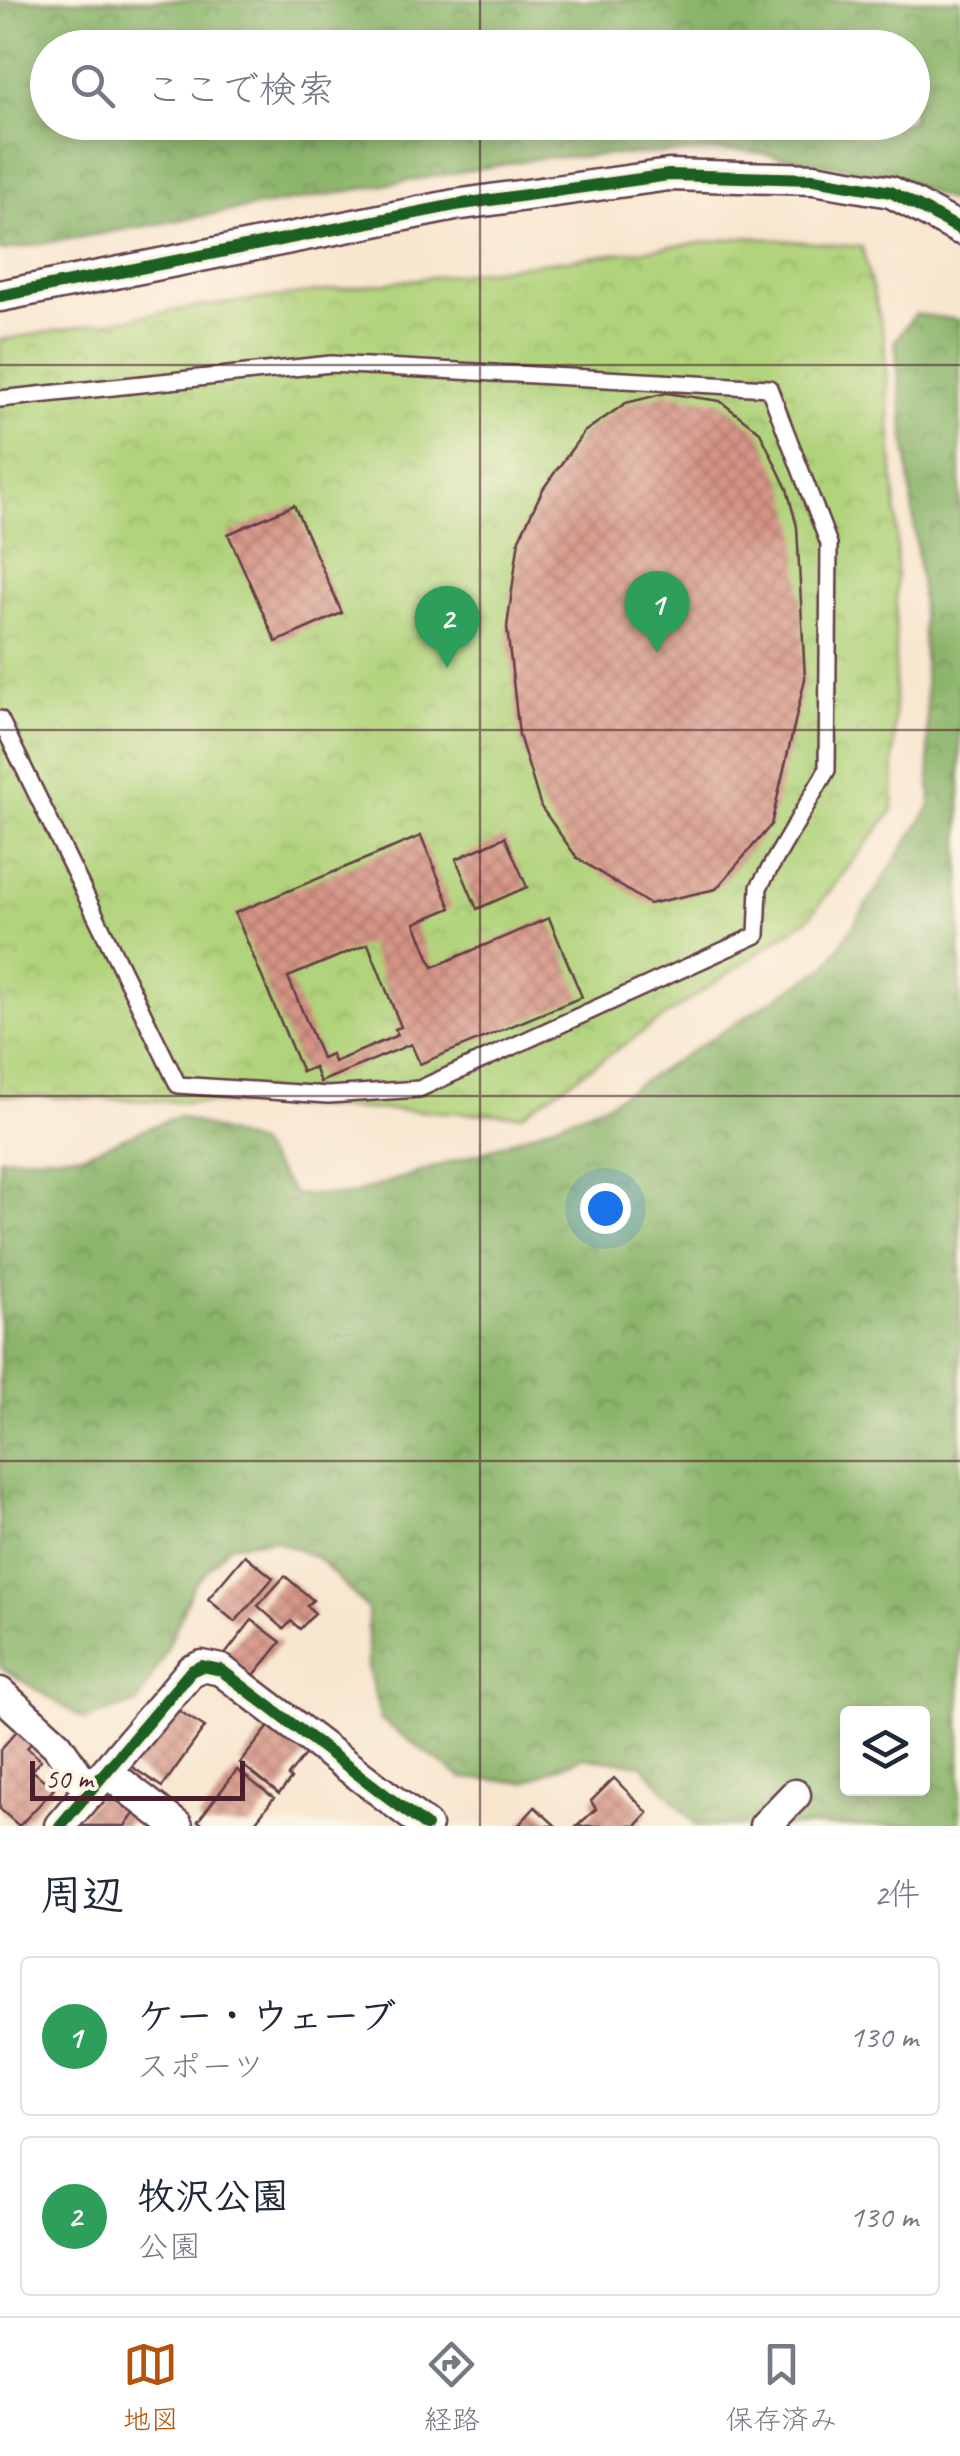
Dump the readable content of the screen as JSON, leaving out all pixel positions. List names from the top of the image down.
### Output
{
  "scale_bar": "50 m",
  "page": {
    "search": "ここで検索",
    "pins": ["1", "2"],
    "scale": "50 m",
    "heading": ["周辺", "2件"],
    "list": [
      {
        "mark": "1",
        "name": "ケー・ウェーブ",
        "note": "スポーツ",
        "value": "130 m"
      },
      {
        "mark": "2",
        "name": "牧沢公園",
        "note": "公園",
        "value": "130 m"
      }
    ],
    "nav": ["地図", "経路", "保存済み"]
  }
}
